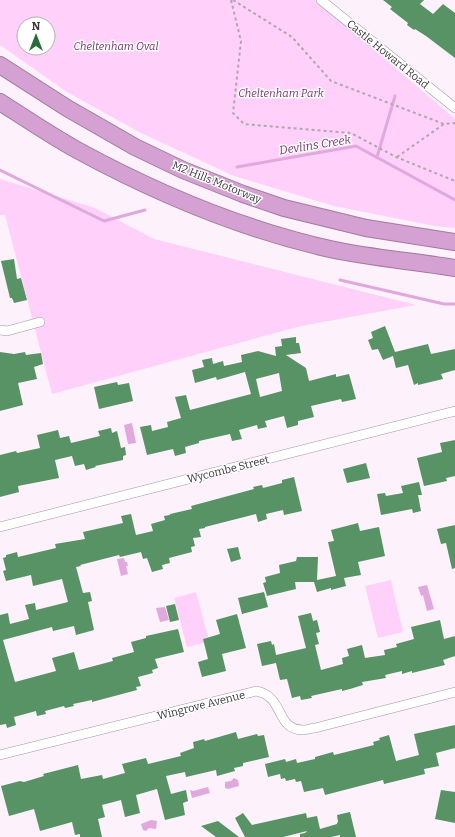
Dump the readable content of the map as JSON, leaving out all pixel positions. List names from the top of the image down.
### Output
{
  "streets": {
    "highway": ["M2 Hills Motorway"],
    "street": ["Castle Howard Road", "Wycombe Street", "Wingrove Avenue"]
  },
  "water": ["Devlins Creek"],
  "parks": ["Cheltenham Oval", "Cheltenham Park"],
  "north": "top"
}
